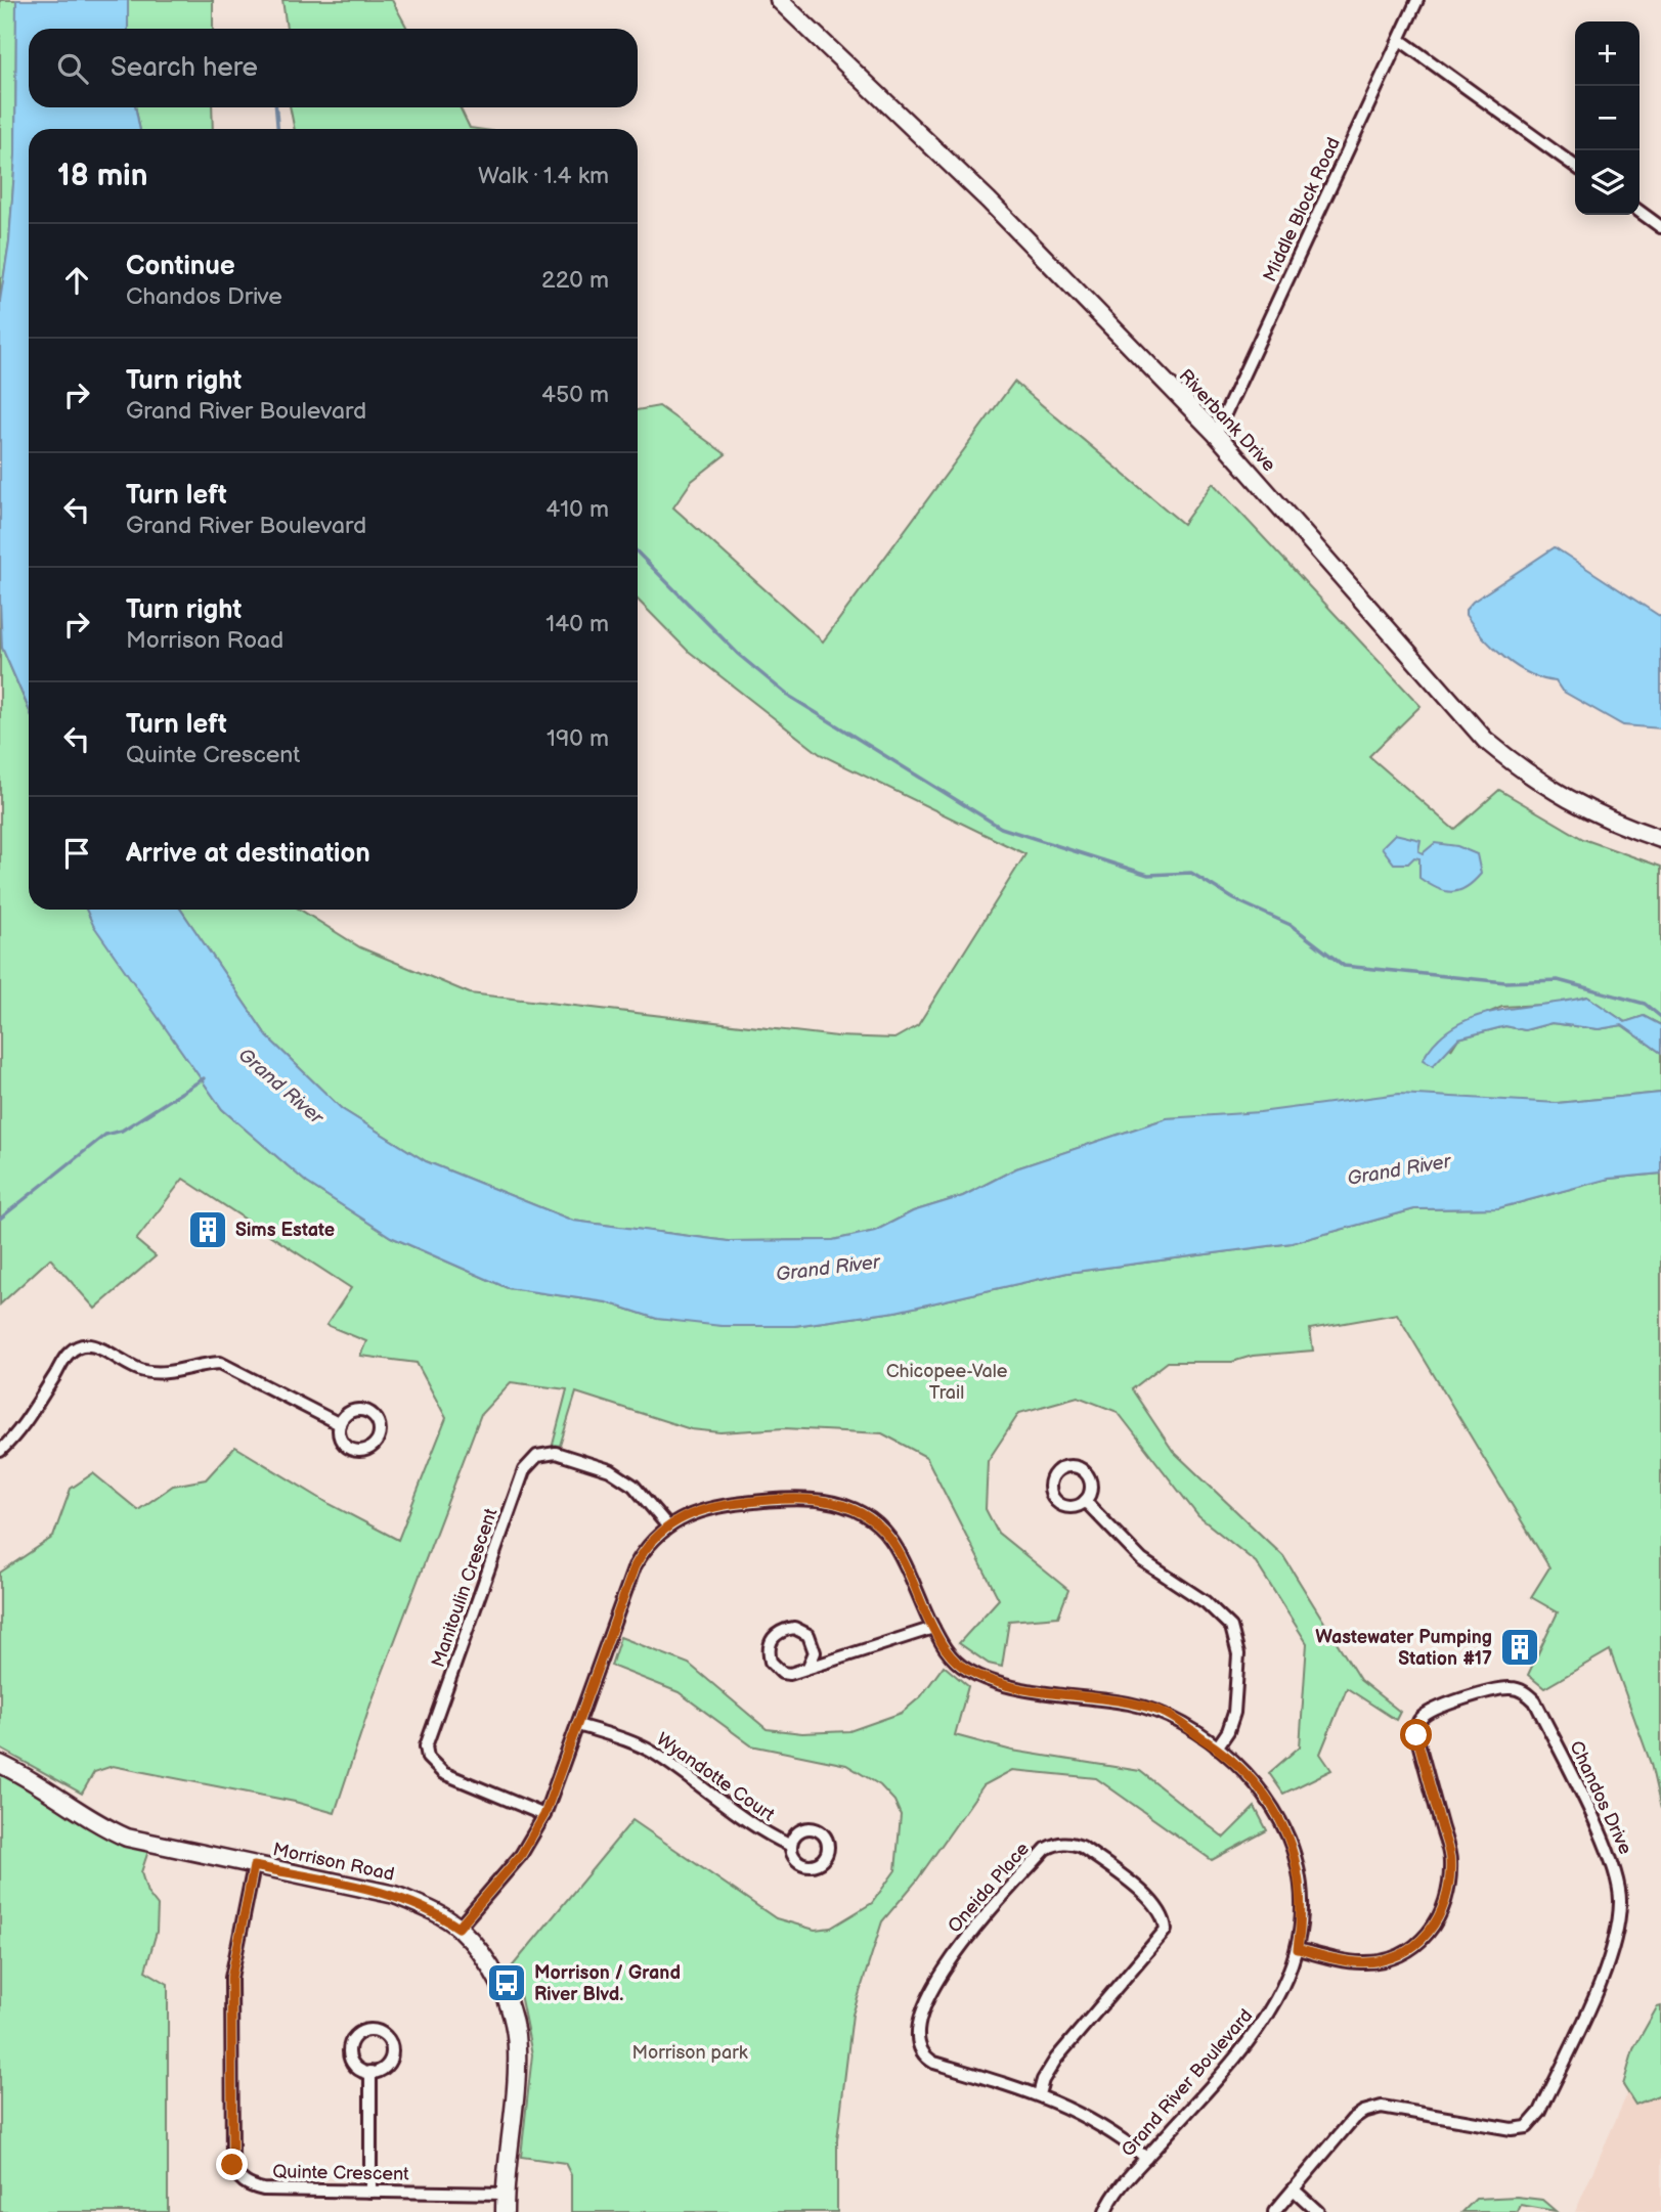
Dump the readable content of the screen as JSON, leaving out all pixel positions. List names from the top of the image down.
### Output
{
  "streets": {
    "street": [
      "Middle Block Road",
      "Riverbank Drive",
      "Manitoulin Crescent",
      "Wyandotte Court",
      "Chandos Drive",
      "Morrison Road",
      "Oneida Place",
      "Grand River Boulevard",
      "Quinte Crescent"
    ]
  },
  "crossings": [
    ["Middle Block Road", "Riverbank Drive"],
    ["Manitoulin Crescent", "Grand River Boulevard"],
    ["Wyandotte Court", "Grand River Boulevard"],
    ["Chandos Drive", "Grand River Boulevard"],
    ["Morrison Road", "Grand River Boulevard"],
    ["Morrison Road", "Quinte Crescent"],
    ["Oneida Place", "Grand River Boulevard"]
  ],
  "water": ["Grand River"],
  "parks": ["Chicopee-Vale Trail", "Morrison park"],
  "places": {
    "building": ["Sims Estate", "Wastewater Pumping Station #17"],
    "bus stop": ["Morrison / Grand River Blvd."]
  },
  "page": {
    "map_buttons": ["+", "−"],
    "search": "Search here",
    "heading": ["18 min", "Walk · 1.4 km"],
    "list": [
      ["Continue", "Chandos Drive", "220 m"],
      ["Turn right", "Grand River Boulevard", "450 m"],
      ["Turn left", "Grand River Boulevard", "410 m"],
      ["Turn right", "Morrison Road", "140 m"],
      ["Turn left", "Quinte Crescent", "190 m"],
      "Arrive at destination"
    ]
  }
}
